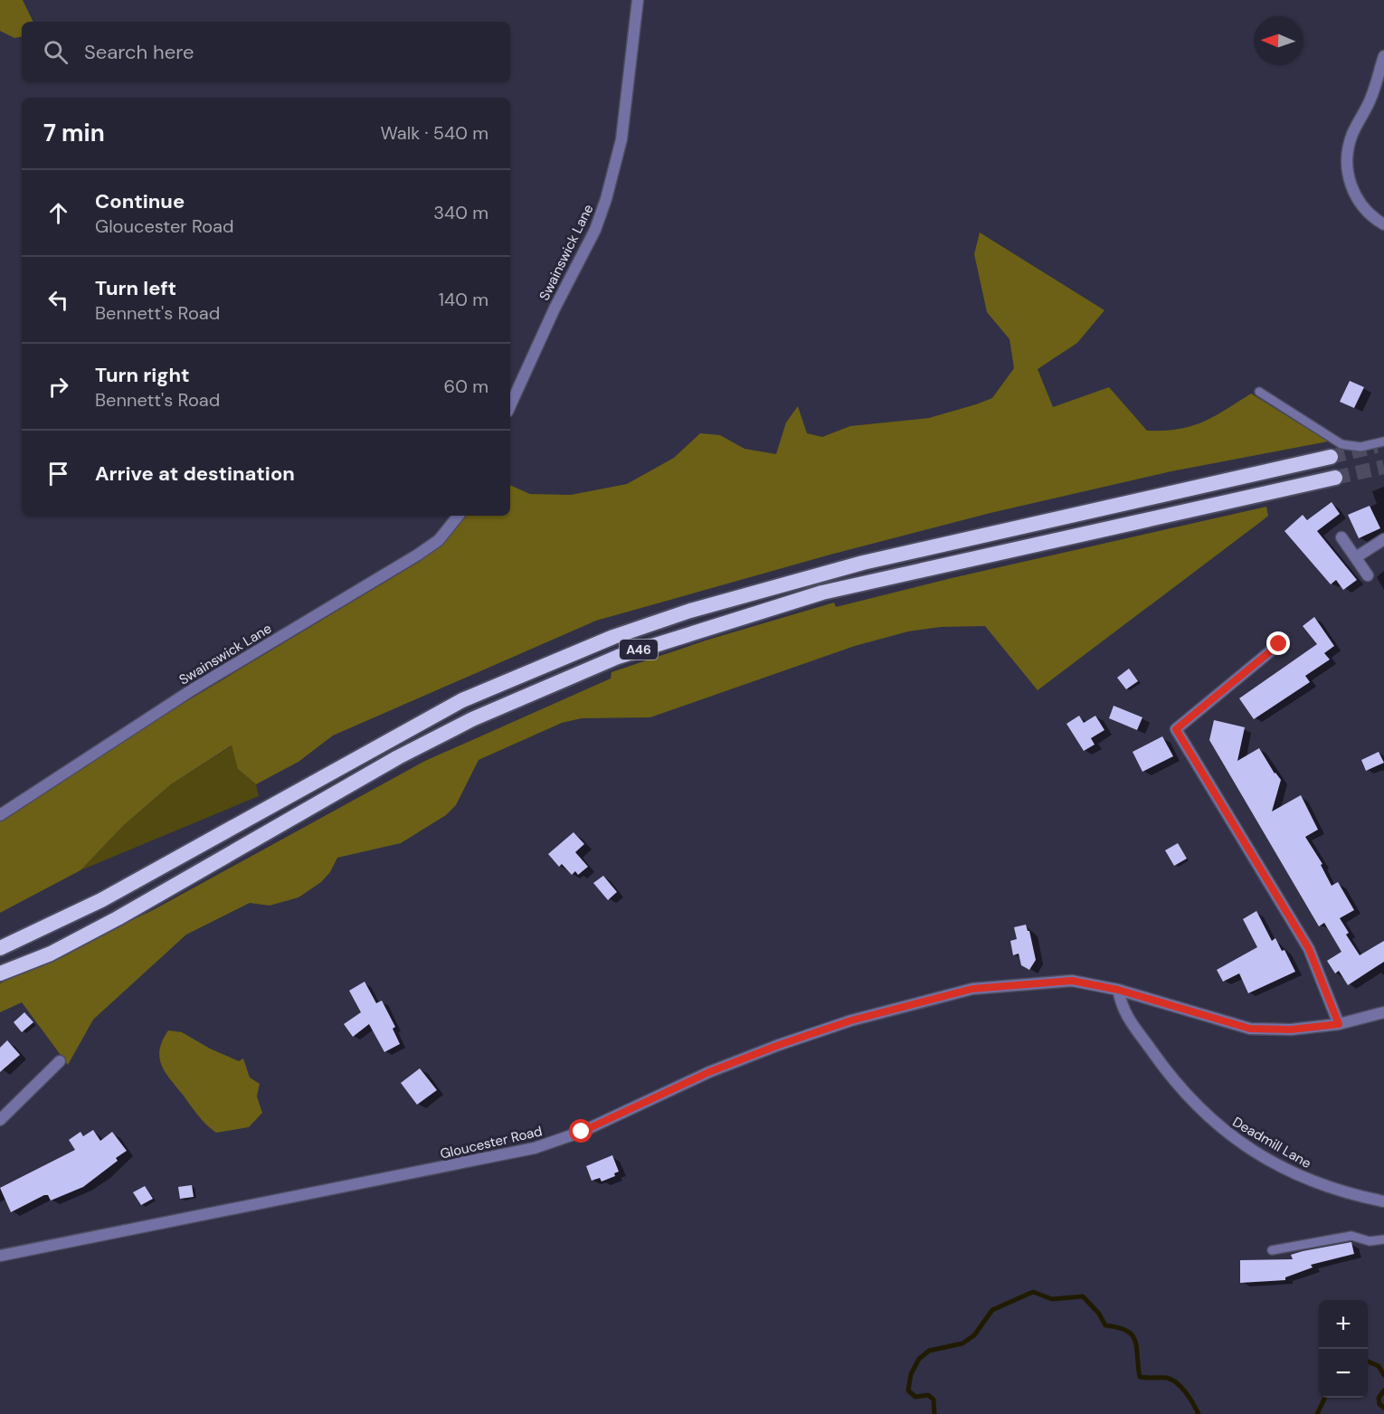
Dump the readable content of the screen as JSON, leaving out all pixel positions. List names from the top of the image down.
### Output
{
  "streets": {
    "highway": ["A46"],
    "street": ["Swainswick Lane", "Gloucester Road", "Deadmill Lane"]
  },
  "crossings": [
    ["Gloucester Road", "Deadmill Lane"]
  ],
  "north": "left",
  "page": {
    "search": "Search here",
    "heading": ["7 min", "Walk · 540 m"],
    "list": [
      ["Continue", "Gloucester Road", "340 m"],
      ["Turn left", "Bennett's Road", "140 m"],
      ["Turn right", "Bennett's Road", "60 m"],
      "Arrive at destination"
    ],
    "map_buttons": ["+", "−"]
  }
}
